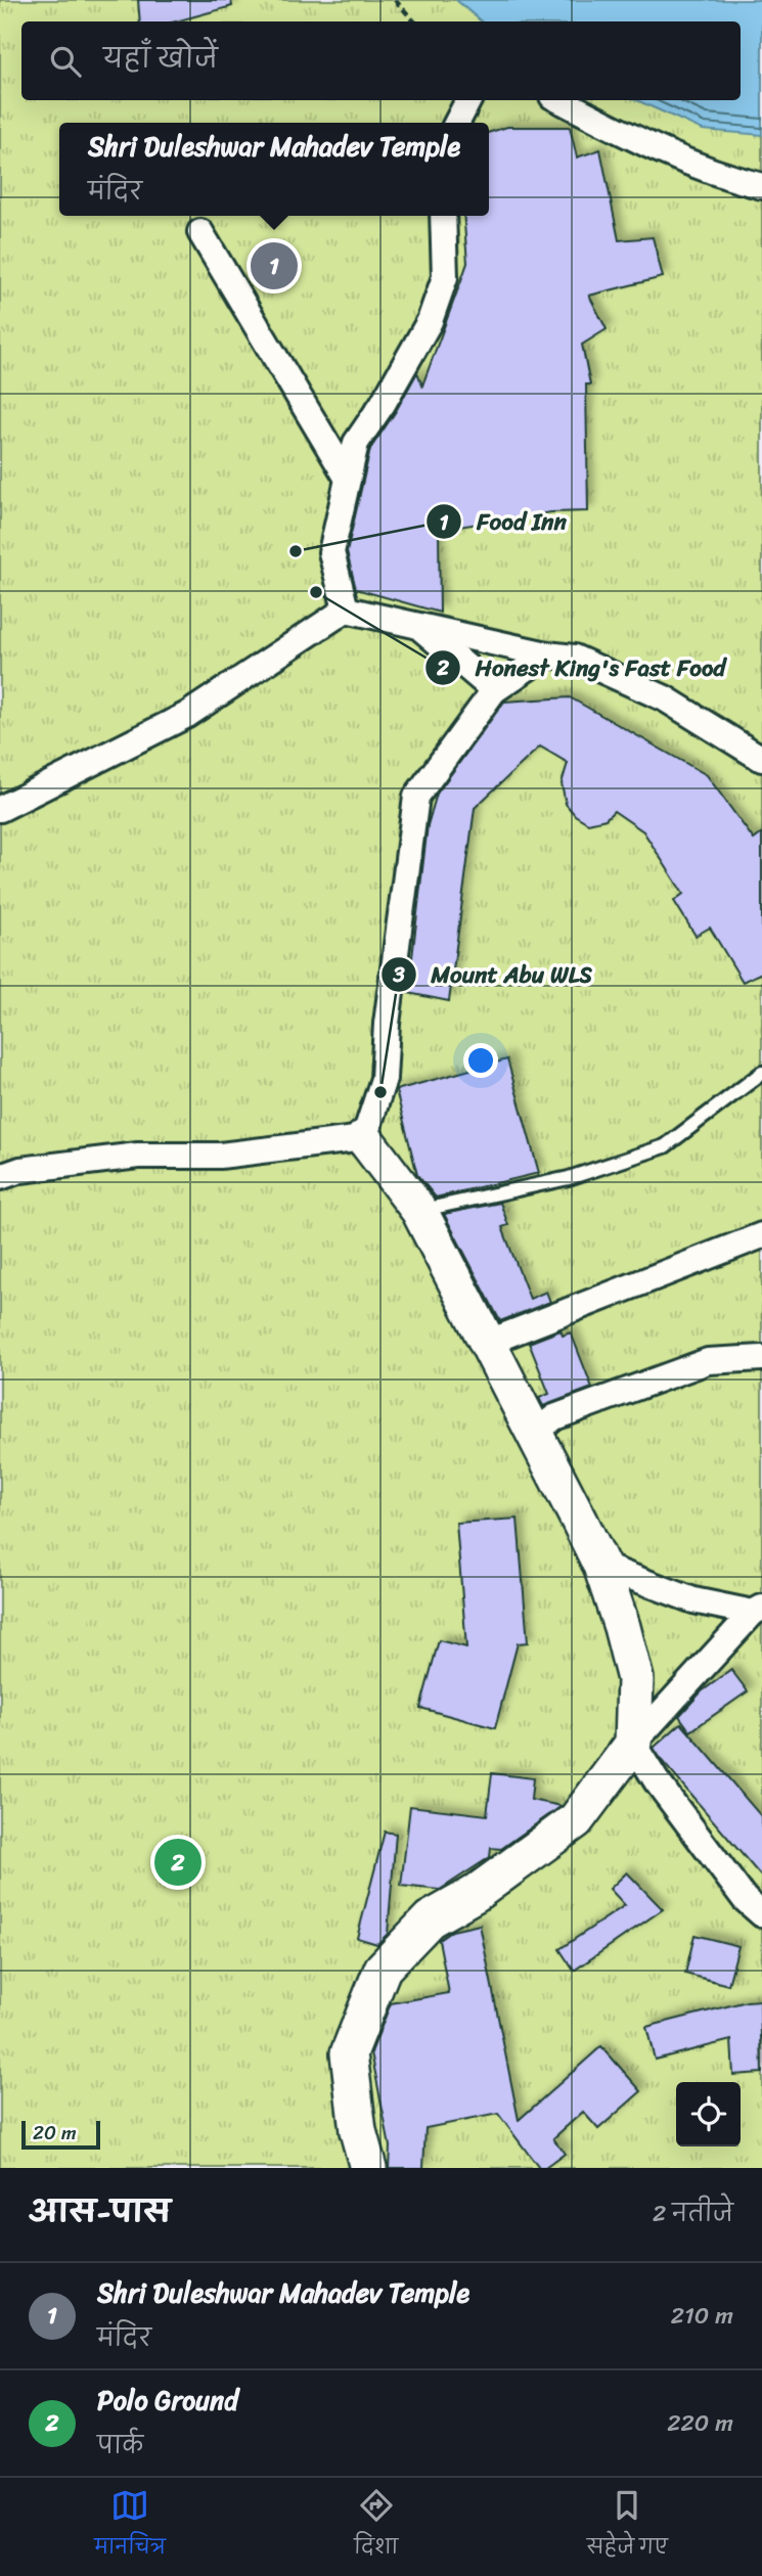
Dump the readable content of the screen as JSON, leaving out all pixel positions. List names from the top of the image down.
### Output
{
  "places": ["Food Inn", "Honest King's Fast Food", "Mount Abu WLS"],
  "scale_bar": "20 m",
  "page": {
    "search": "यहाँ खोजें",
    "popup": ["Shri Duleshwar Mahadev Temple", "मंदिर"],
    "pins": ["1", "2"],
    "scale": "20 m",
    "heading": ["आस-पास", "2 नतीजे"],
    "list": [
      {
        "mark": "1",
        "name": "Shri Duleshwar Mahadev Temple",
        "note": "मंदिर",
        "value": "210 m"
      },
      {
        "mark": "2",
        "name": "Polo Ground",
        "note": "पार्क",
        "value": "220 m"
      }
    ],
    "nav": ["मानचित्र", "दिशा", "सहेजे गए"]
  }
}
